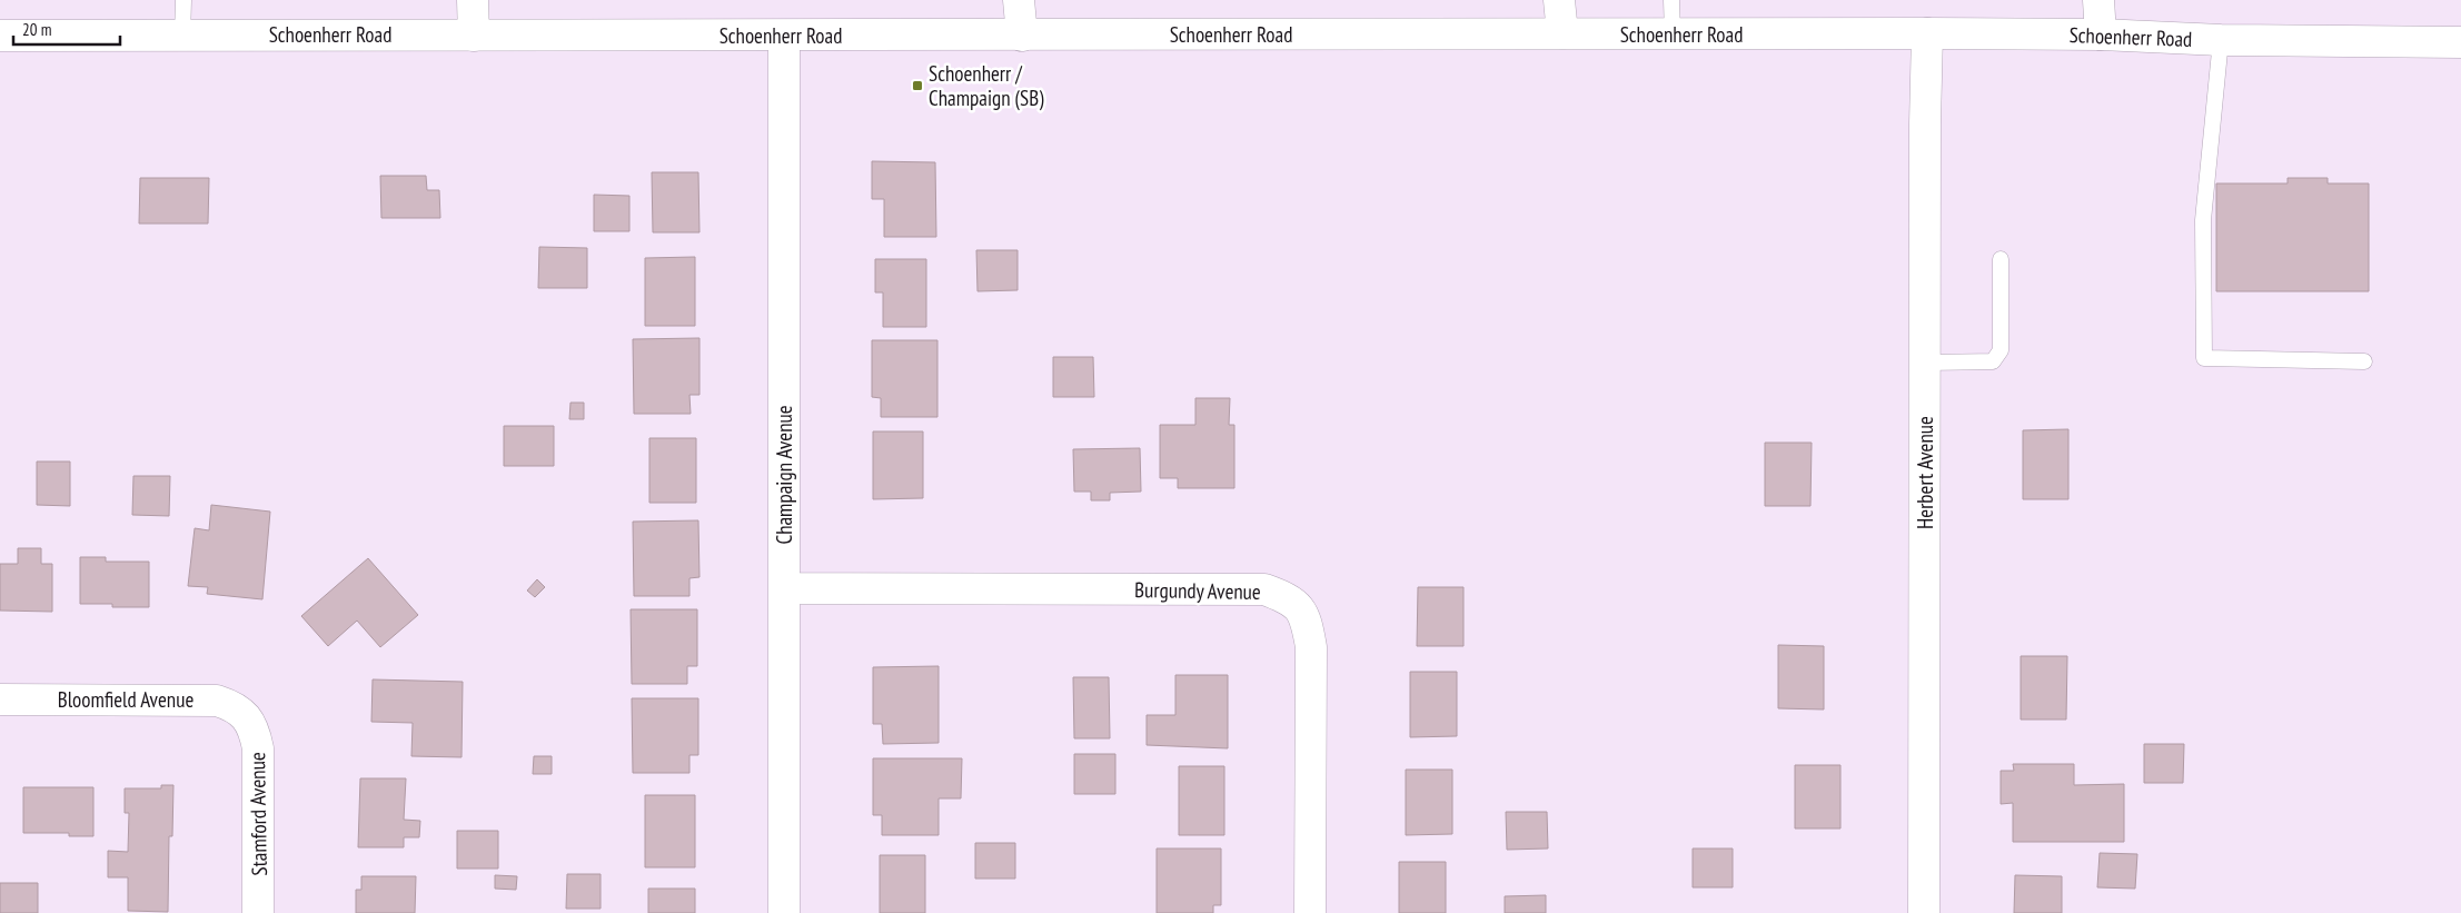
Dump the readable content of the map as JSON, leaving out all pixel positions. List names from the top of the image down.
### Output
{
  "streets": {
    "street": [
      "Schoenherr Road",
      "Herbert Avenue",
      "Champaign Avenue",
      "Burgundy Avenue",
      "Bloomfield Avenue",
      "Stamford Avenue"
    ]
  },
  "crossings": [
    ["Schoenherr Road", "Herbert Avenue"],
    ["Schoenherr Road", "Champaign Avenue"],
    ["Champaign Avenue", "Burgundy Avenue"],
    ["Bloomfield Avenue", "Stamford Avenue"]
  ],
  "places": {
    "transit": ["Schoenherr / Champaign (SB)"]
  },
  "scale_bar": "20 m"
}
